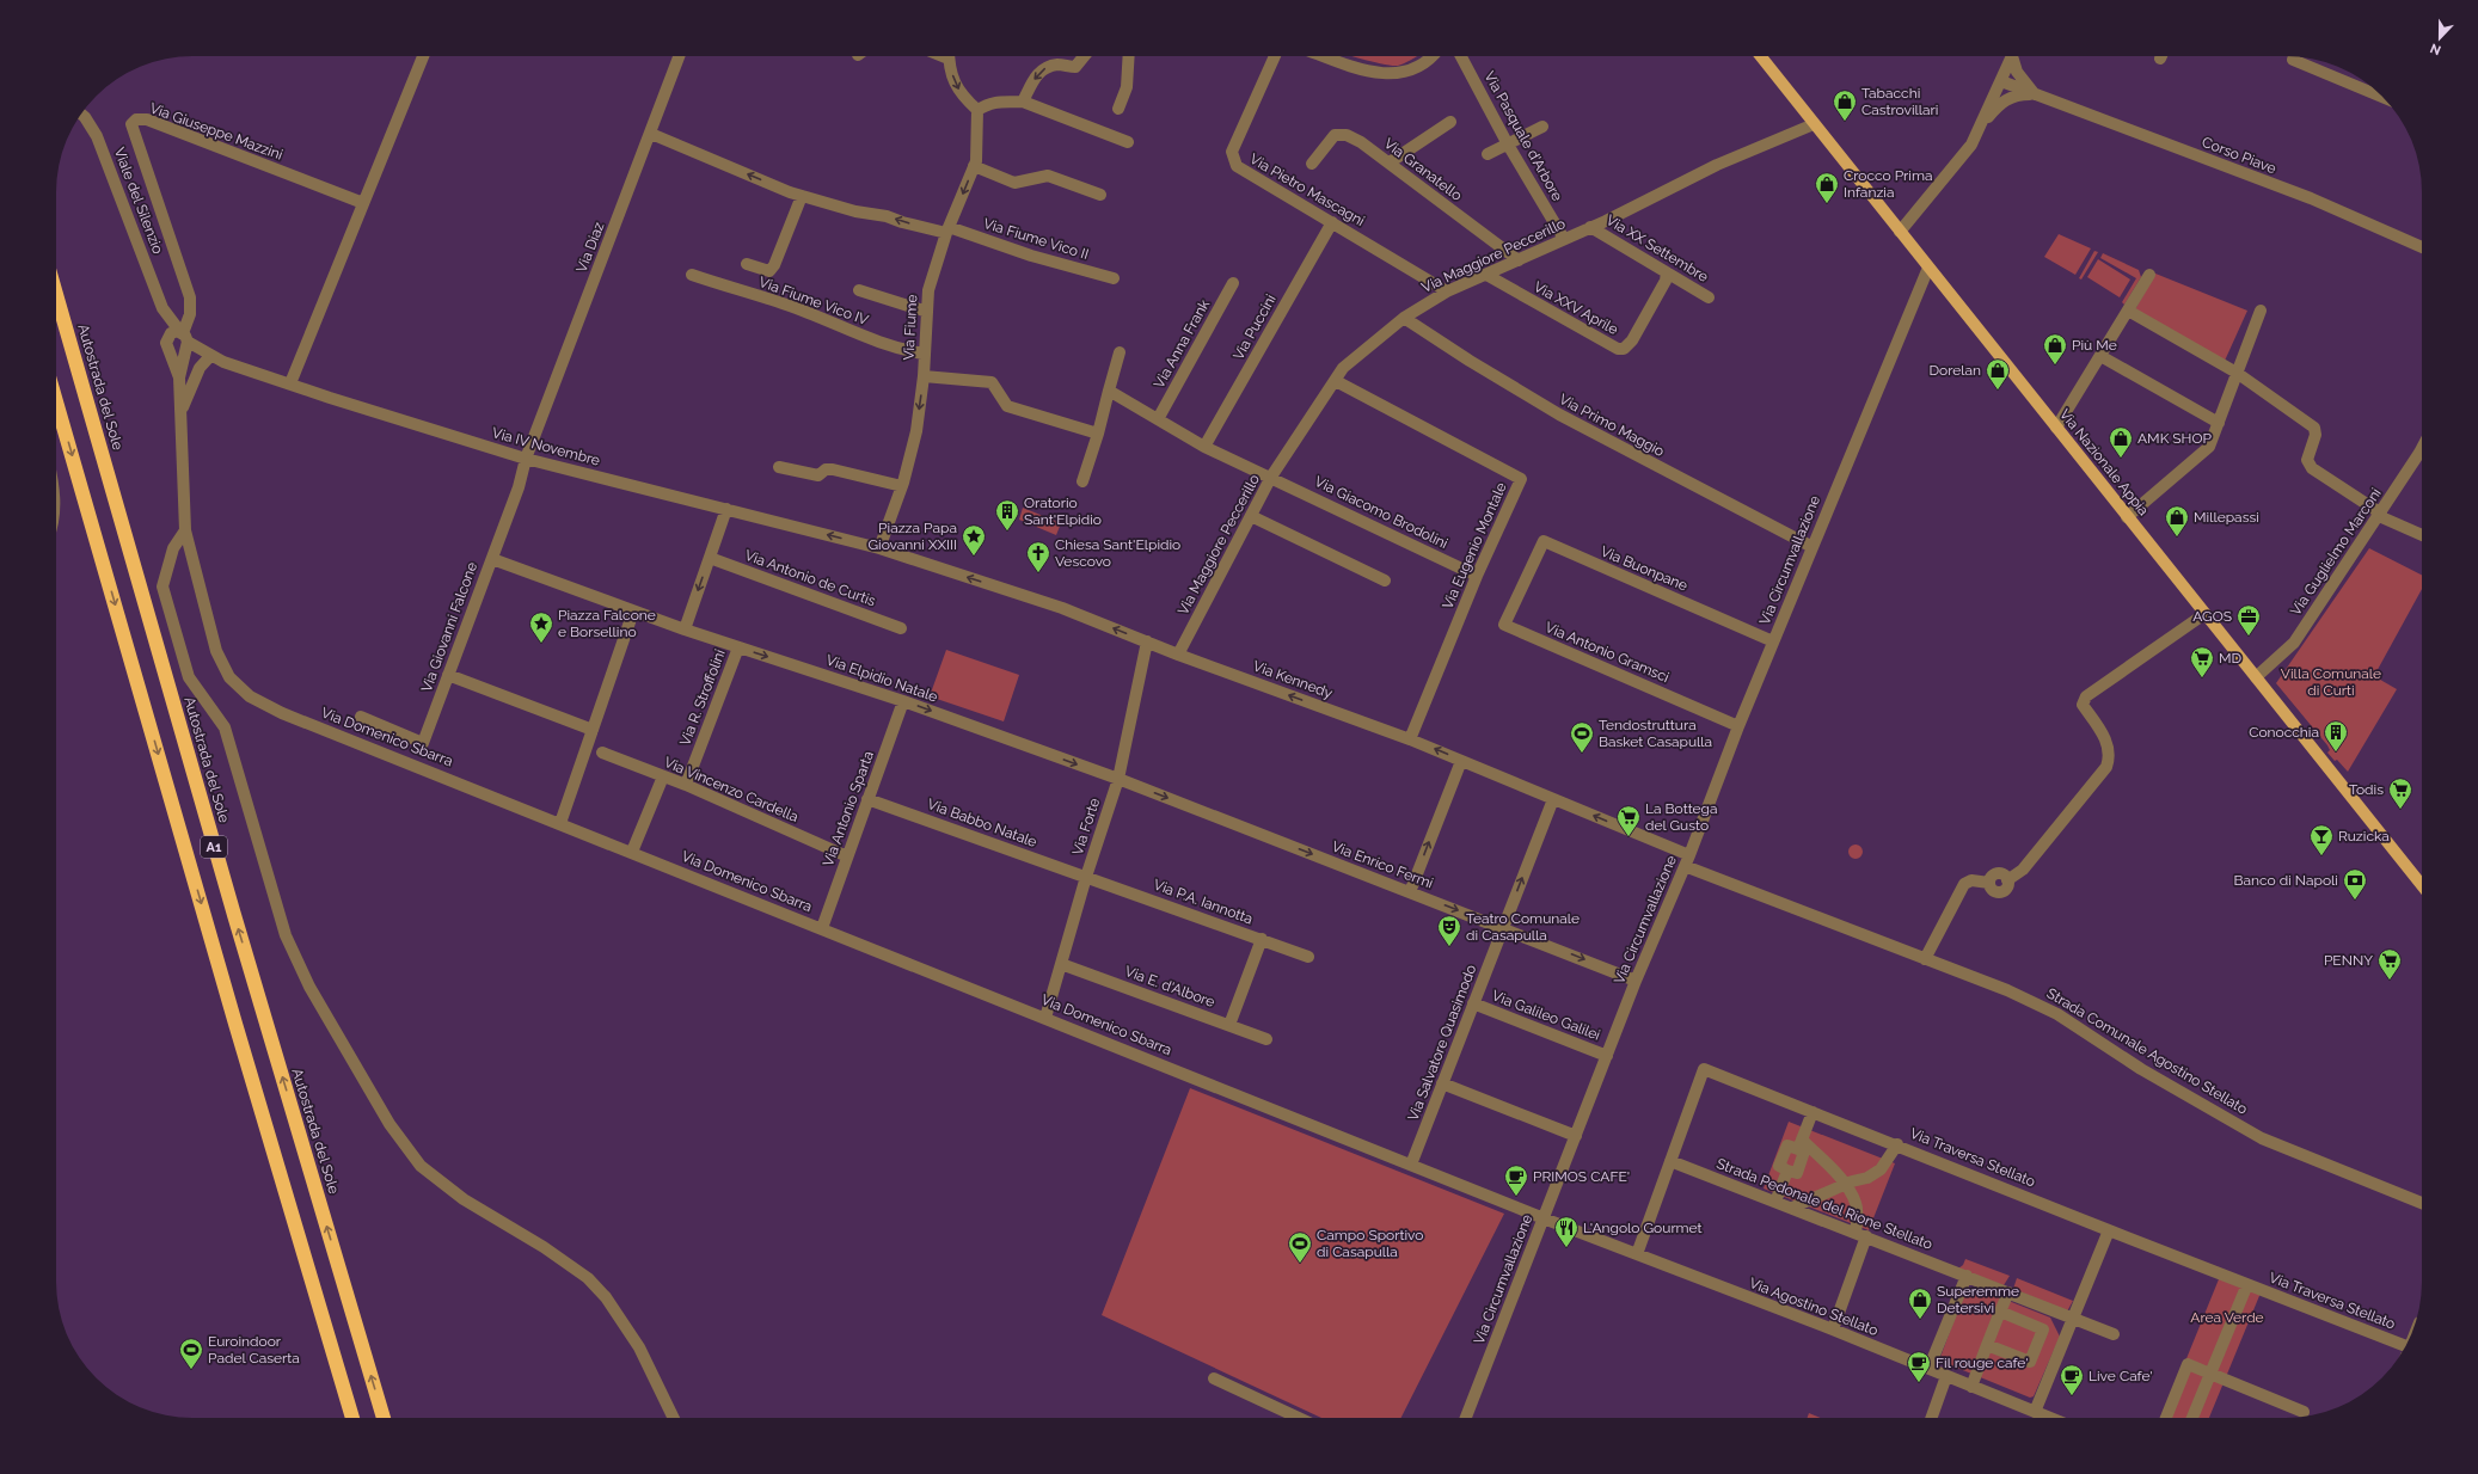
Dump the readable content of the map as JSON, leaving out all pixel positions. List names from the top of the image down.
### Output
{
  "streets": {
    "highway": ["Autostrada del Sole", "A1"],
    "main road": ["Via Nazionale Appia"],
    "street": [
      "Via Giuseppe Mazzini",
      "Via Pasquale d'Arbore",
      "Corso Piave",
      "Via Granatello",
      "Via Pietro Mascagni",
      "Viale del Silenzio",
      "Via Fiume Vico II",
      "Via Diaz",
      "Via XX Settembre",
      "Via Maggiore Peccerillo",
      "Via Fiume Vico IV",
      "Via XXV Aprile",
      "Via Fiume",
      "Via Puccini",
      "Via Anna Frank",
      "Via Primo Maggio",
      "Via IV Novembre",
      "Via Giacomo Brodolini",
      "Via Eugenio Montale",
      "Via Guglielmo Marconi",
      "Via Circumvallazione",
      "Via Buonpane",
      "Via Antonio de Curtis",
      "Via Giovanni Falcone",
      "Via Antonio Gramsci",
      "Via Elpidio Natale",
      "Via Kennedy",
      "Via R. Stroffolini",
      "Via Domenico Sbarra",
      "Via Vincenzo Cardella",
      "Via Antonio Sparta",
      "Via Babbo Natale",
      "Via Forte",
      "Via Enrico Fermi",
      "Via P.A. Iannotta",
      "Via E. d'Albore",
      "Via Galileo Galilei",
      "Via Salvatore Quasimodo",
      "Strada Comunale Agostino Stellato",
      "Via Traversa Stellato",
      "Strada Pedonale del Rione Stellato",
      "Via Agostino Stellato"
    ]
  },
  "crossings": [
    ["Via Giuseppe Mazzini", "Viale del Silenzio"],
    ["Via Giuseppe Mazzini", "Via IV Novembre"],
    ["Via Giuseppe Mazzini", "Via Domenico Sbarra"],
    ["Via Pasquale d'Arbore", "Via Maggiore Peccerillo"],
    ["Via Granatello", "Via Maggiore Peccerillo"],
    ["Via Pietro Mascagni", "Via Maggiore Peccerillo"],
    ["Via Pietro Mascagni", "Via Puccini"],
    ["Viale del Silenzio", "Via IV Novembre"],
    ["Viale del Silenzio", "Via Domenico Sbarra"],
    ["Via Fiume Vico II", "Via Diaz"],
    ["Via Fiume Vico II", "Via Fiume"],
    ["Via Diaz", "Via IV Novembre"],
    ["Via Diaz", "Via Giovanni Falcone"],
    ["Via XX Settembre", "Via Maggiore Peccerillo"],
    ["Via XX Settembre", "Via XXV Aprile"],
    ["Via Maggiore Peccerillo", "Via XXV Aprile"],
    ["Via Maggiore Peccerillo", "Via Primo Maggio"],
    ["Via Maggiore Peccerillo", "Via Nazionale Appia"],
    ["Via Maggiore Peccerillo", "Via Giacomo Brodolini"],
    ["Via Maggiore Peccerillo", "Via Eugenio Montale"],
    ["Via Maggiore Peccerillo", "Via Kennedy"],
    ["Via Fiume Vico IV", "Via Fiume"],
    ["Via Fiume", "Via IV Novembre"],
    ["Via Fiume", "Via Kennedy"],
    ["Via Primo Maggio", "Via Circumvallazione"],
    ["Via IV Novembre", "Via Giovanni Falcone"],
    ["Via IV Novembre", "Via Kennedy"],
    ["Via IV Novembre", "Via Domenico Sbarra"],
    ["Via Nazionale Appia", "Via Guglielmo Marconi"],
    ["Via Nazionale Appia", "Via Circumvallazione"],
    ["Via Giacomo Brodolini", "Via Eugenio Montale"],
    ["Via Eugenio Montale", "Via Kennedy"],
    ["Via Circumvallazione", "Via Buonpane"],
    ["Via Circumvallazione", "Via Antonio Gramsci"],
    ["Via Circumvallazione", "Via Kennedy"],
    ["Via Circumvallazione", "Via Domenico Sbarra"],
    ["Via Circumvallazione", "Via Enrico Fermi"],
    ["Via Circumvallazione", "Via Galileo Galilei"],
    ["Via Circumvallazione", "Strada Comunale Agostino Stellato"],
    ["Via Circumvallazione", "Via Agostino Stellato"],
    ["Via Buonpane", "Via Antonio Gramsci"],
    ["Via Elpidio Natale", "Via R. Stroffolini"],
    ["Via Elpidio Natale", "Via Antonio Sparta"],
    ["Via Elpidio Natale", "Via Forte"],
    ["Via Elpidio Natale", "Via Enrico Fermi"],
    ["Via Kennedy", "Via Forte"],
    ["Via Kennedy", "Via Salvatore Quasimodo"],
    ["Via Kennedy", "Strada Comunale Agostino Stellato"],
    ["Via R. Stroffolini", "Via Vincenzo Cardella"],
    ["Via Domenico Sbarra", "Via Antonio Sparta"],
    ["Via Domenico Sbarra", "Via Forte"],
    ["Via Domenico Sbarra", "Via Salvatore Quasimodo"],
    ["Via Domenico Sbarra", "Via Agostino Stellato"],
    ["Via Vincenzo Cardella", "Via Antonio Sparta"],
    ["Via Antonio Sparta", "Via Babbo Natale"],
    ["Via Babbo Natale", "Via Forte"],
    ["Via Babbo Natale", "Via P.A. Iannotta"],
    ["Via Forte", "Via Enrico Fermi"],
    ["Via Forte", "Via P.A. Iannotta"],
    ["Via Forte", "Via E. d'Albore"],
    ["Via Enrico Fermi", "Via Salvatore Quasimodo"],
    ["Via Galileo Galilei", "Via Salvatore Quasimodo"],
    ["Via Traversa Stellato", "Strada Pedonale del Rione Stellato"],
    ["Via Traversa Stellato", "Via Agostino Stellato"]
  ],
  "one_way": [
    "Via Fiume Vico II",
    "Via Fiume",
    "Via Elpidio Natale",
    "Via Kennedy",
    "Via Enrico Fermi"
  ],
  "parks": ["Villa Comunale di Curti", "Area Verde"],
  "places": {
    "shop": [
      "Tabacchi Castrovillari",
      "Crocco Prima Infanzia",
      "Più Me",
      "Dorelan",
      "AMK SHOP",
      "Millepassi",
      "Superemme Detersivi"
    ],
    "building": ["Oratorio Sant'Elpidio", "Conocchia"],
    "place": ["Piazza Papa Giovanni XXIII", "Piazza Falcone e Borsellino"],
    "church": ["Chiesa Sant'Elpidio Vescovo"],
    "office": ["AGOS"],
    "supermarket": [
      "MD",
      "Todis",
      "La Bottega del Gusto",
      "PENNY"
    ],
    "sports": ["Tendostruttura Basket Casapulla", "Campo Sportivo di Casapulla", "Euroindoor Padel Caserta"],
    "bar": ["Ruzicka"],
    "bank": ["Banco di Napoli"],
    "theatre": ["Teatro Comunale di Casapulla"],
    "cafe": ["PRIMOS CAFE'", "Fil rouge cafe'", "Live Cafe'"],
    "restaurant": ["L'Angolo Gourmet"]
  },
  "north": "bottom"
}
